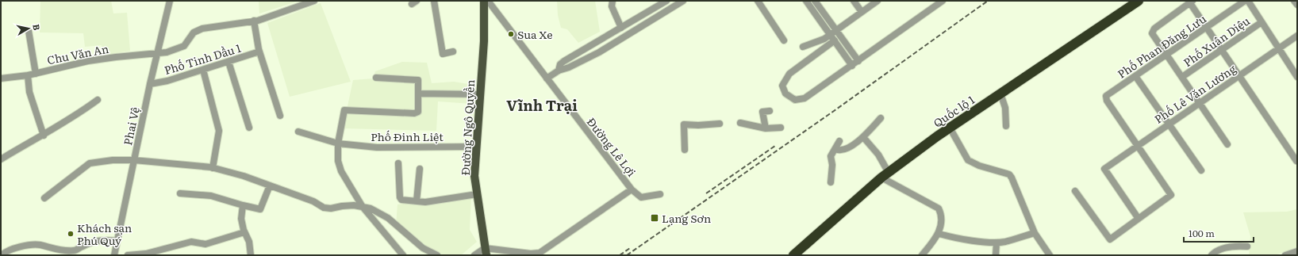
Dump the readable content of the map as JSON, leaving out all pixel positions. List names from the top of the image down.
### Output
{
  "streets": {
    "highway": ["Quốc lộ 1"],
    "main road": ["Đường Ngô Quyền"],
    "street": [
      "Phố Xuân Diệu",
      "Phố Phan Đăng Lưu",
      "Chu Văn An",
      "Phố Tinh Dầu 1",
      "Phố Lê Văn Lương",
      "Phai Vệ",
      "Phố Đinh Liệt",
      "Đường Lê Lợi"
    ]
  },
  "crossings": [
    ["Phố Phan Đăng Lưu", "Phố Lê Văn Lương"],
    ["Chu Văn An", "Phai Vệ"],
    ["Phố Tinh Dầu 1", "Phai Vệ"],
    ["Đường Ngô Quyền", "Phố Đinh Liệt"]
  ],
  "districts": ["Vĩnh Trại"],
  "places": {
    "other": ["Sua Xe", "Khách sạn Phú Quý"],
    "transit": ["Lạng Sơn"]
  },
  "scale_bar": "100 m",
  "north": "right"
}
